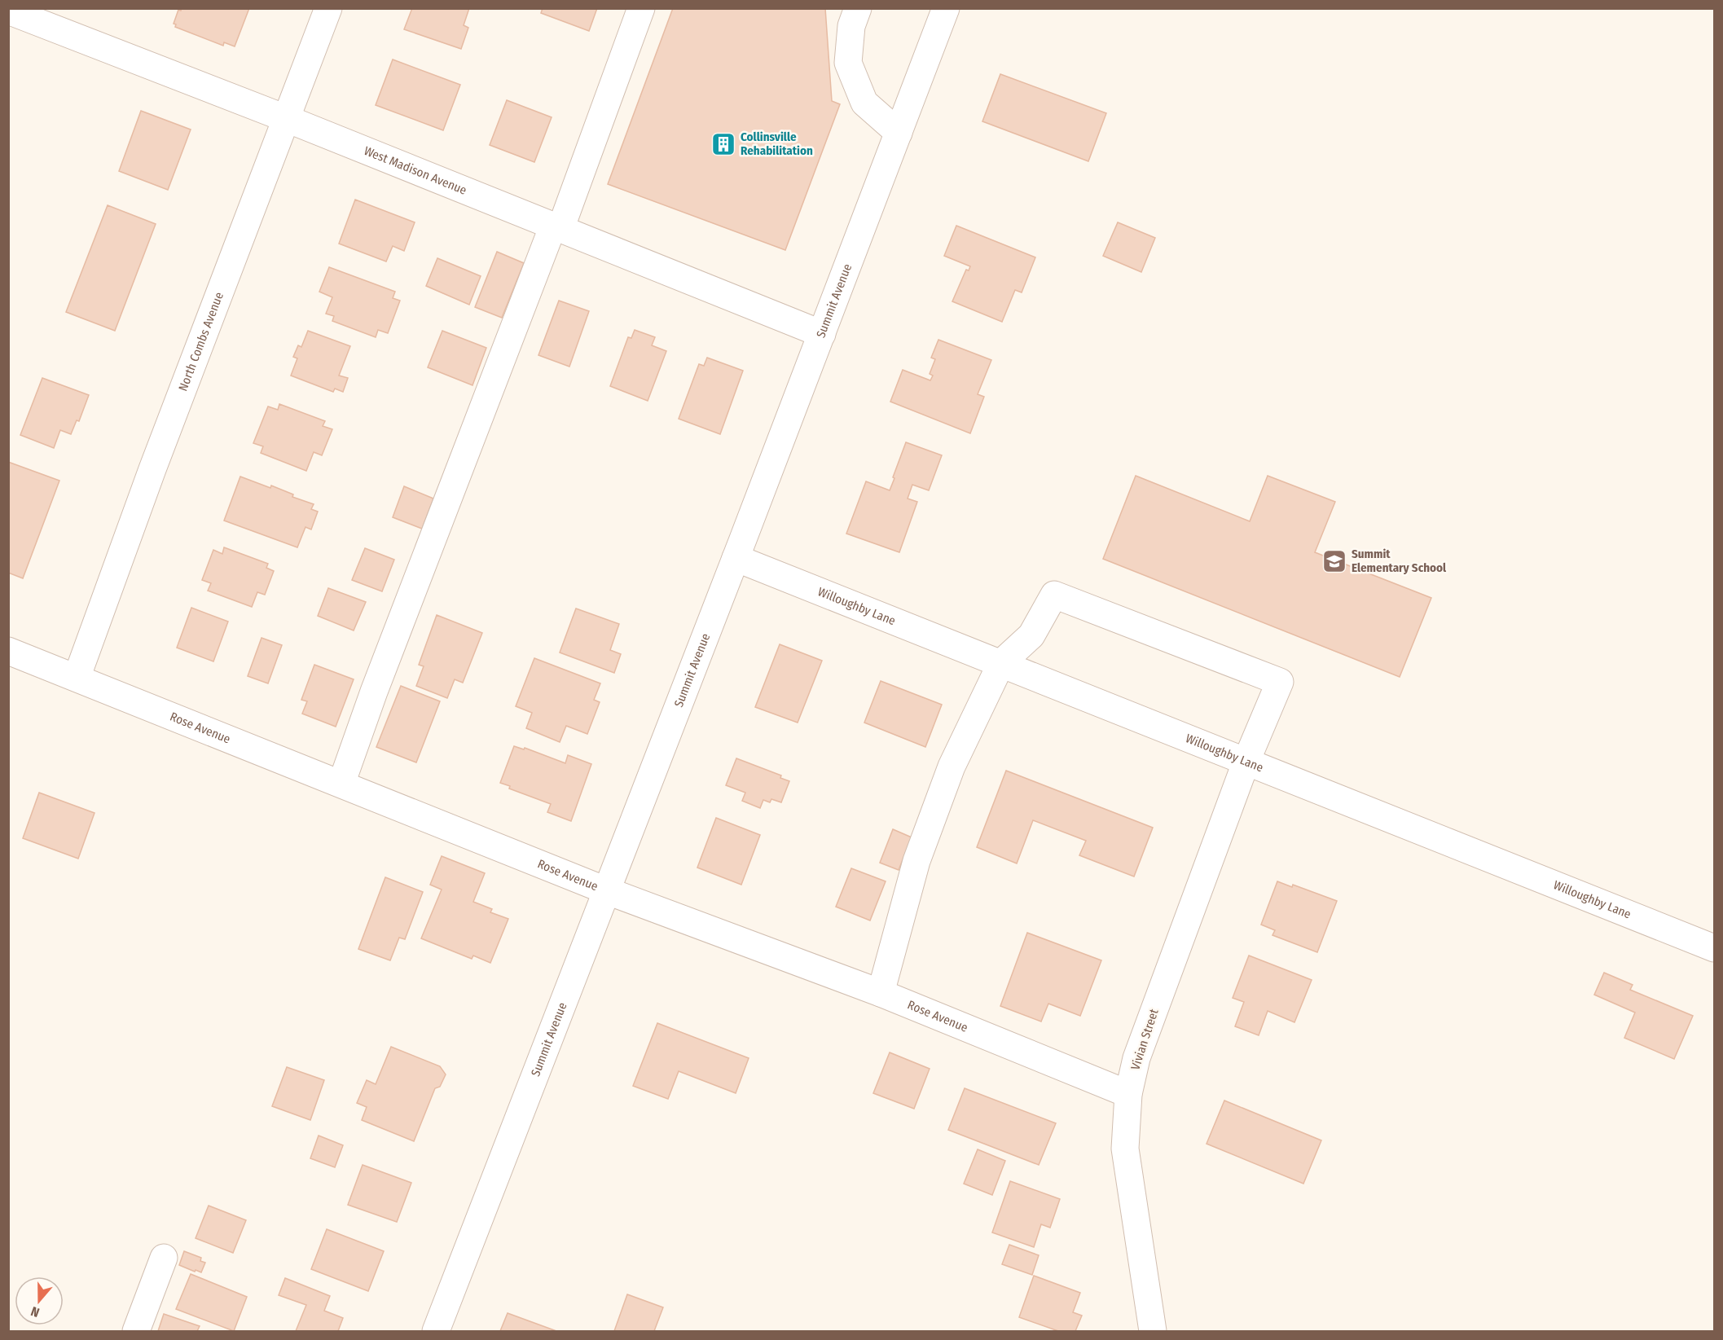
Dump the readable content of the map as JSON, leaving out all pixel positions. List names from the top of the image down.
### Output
{
  "streets": {
    "street": [
      "West Madison Avenue",
      "Summit Avenue",
      "North Combs Avenue",
      "Willoughby Lane",
      "Rose Avenue",
      "Vivian Street"
    ]
  },
  "crossings": [
    ["West Madison Avenue", "Summit Avenue"],
    ["West Madison Avenue", "North Combs Avenue"],
    ["Summit Avenue", "Willoughby Lane"],
    ["Summit Avenue", "Rose Avenue"],
    ["North Combs Avenue", "Rose Avenue"],
    ["Willoughby Lane", "Vivian Street"],
    ["Rose Avenue", "Vivian Street"]
  ],
  "places": {
    "building": ["Collinsville Rehabilitation"],
    "school or university": ["Summit Elementary School"]
  },
  "north": "bottom"
}
